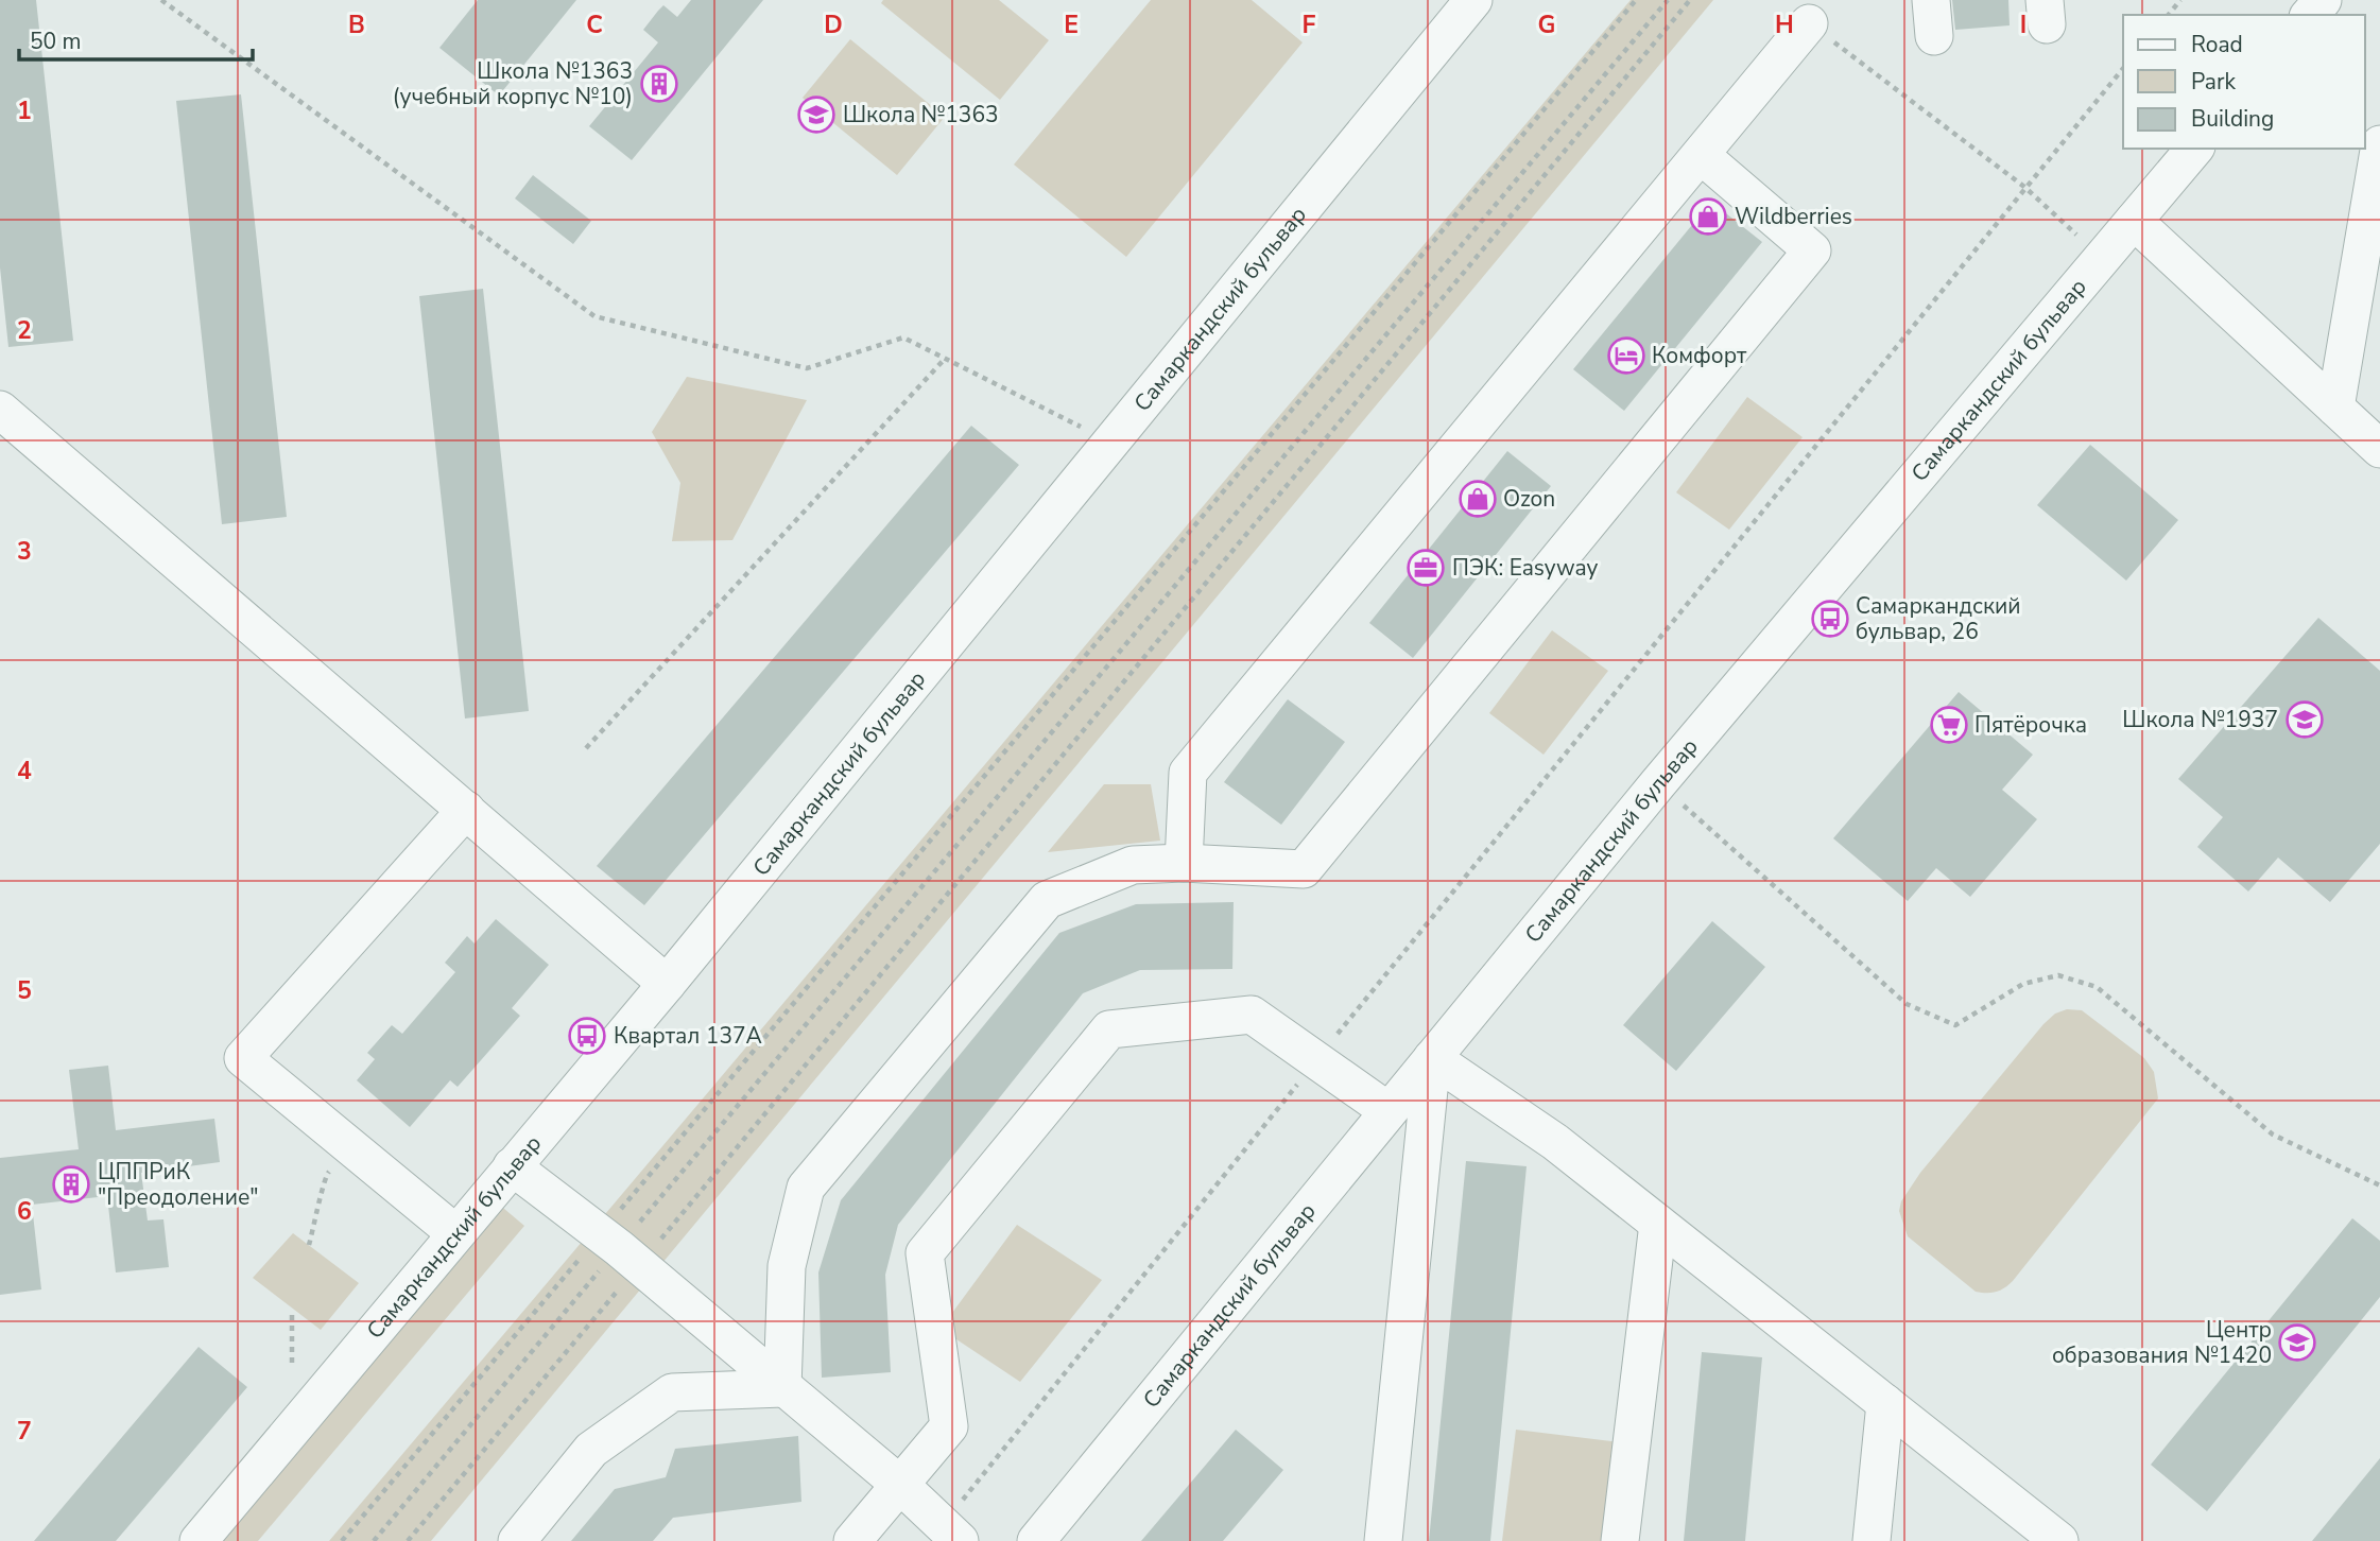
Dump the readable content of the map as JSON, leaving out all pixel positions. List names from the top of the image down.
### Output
{
  "streets": {
    "street": ["Самаркандский бульвар"]
  },
  "places": {
    "building": ["Школа №1363 (учебный корпус №10)", "ЦППРиК \"Преодоление\""],
    "school or university": ["Школа №1363", "Школа №1937", "Центр образования №1420"],
    "shop": ["Wildberries", "Ozon"],
    "hotel": ["Комфорт"],
    "office": ["ПЭК: Easyway"],
    "bus stop": ["Самаркандский бульвар, 26", "Квартал 137А"],
    "supermarket": ["Пятёрочка"]
  },
  "legend": ["Road", "Park", "Building"],
  "scale_bar": "50 m",
  "grid": {
    "columns": [
      "B",
      "C",
      "D",
      "E",
      "F",
      "G",
      "H",
      "I"
    ],
    "rows": [
      "1",
      "2",
      "3",
      "4",
      "5",
      "6",
      "7"
    ]
  }
}
